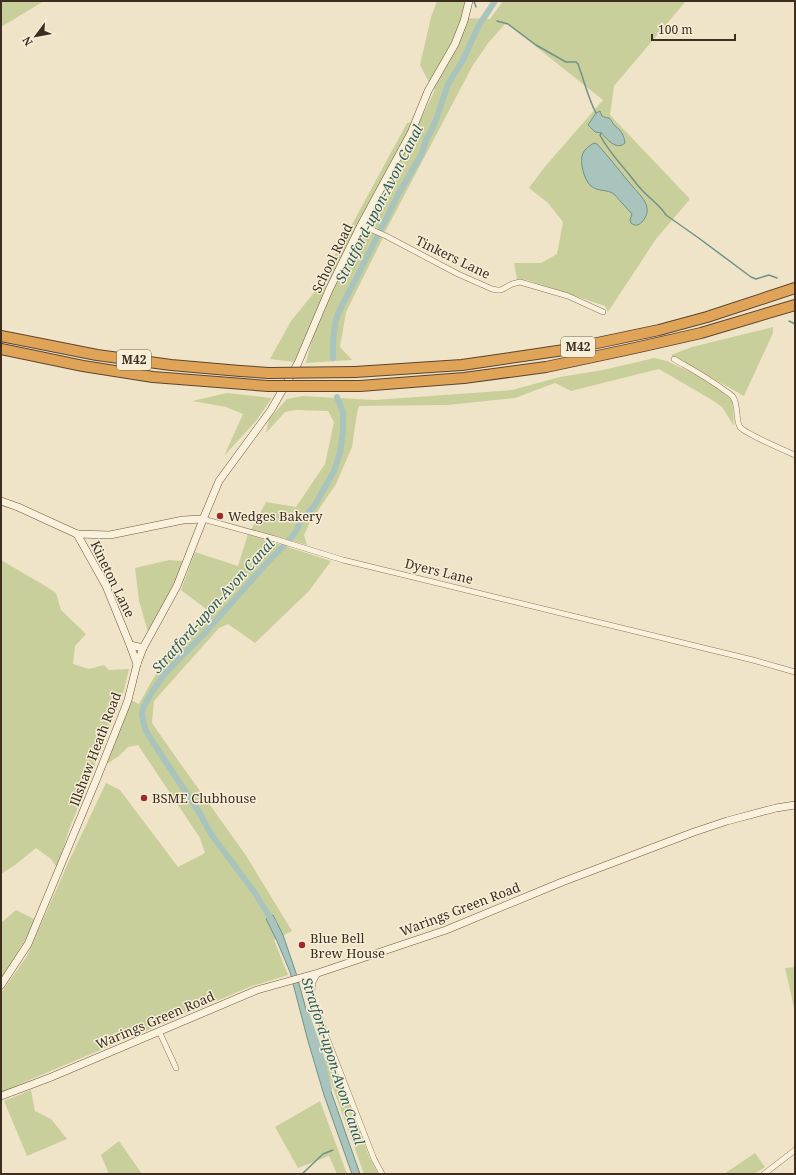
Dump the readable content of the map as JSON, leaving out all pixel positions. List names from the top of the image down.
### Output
{
  "streets": {
    "highway": ["M42"],
    "street": [
      "Tinkers Lane",
      "School Road",
      "Dyers Lane",
      "Kineton Lane",
      "Illshaw Heath Road",
      "Warings Green Road"
    ]
  },
  "crossings": [
    ["Tinkers Lane", "School Road"],
    ["School Road", "Dyers Lane"],
    ["School Road", "Illshaw Heath Road"],
    ["Dyers Lane", "Kineton Lane"],
    ["Dyers Lane", "Illshaw Heath Road"],
    ["Kineton Lane", "Illshaw Heath Road"]
  ],
  "water": ["Stratford-upon-Avon Canal"],
  "places": ["Wedges Bakery", "BSME Clubhouse", "Blue Bell Brew House"],
  "scale_bar": "100 m",
  "north": "bottom left"
}
